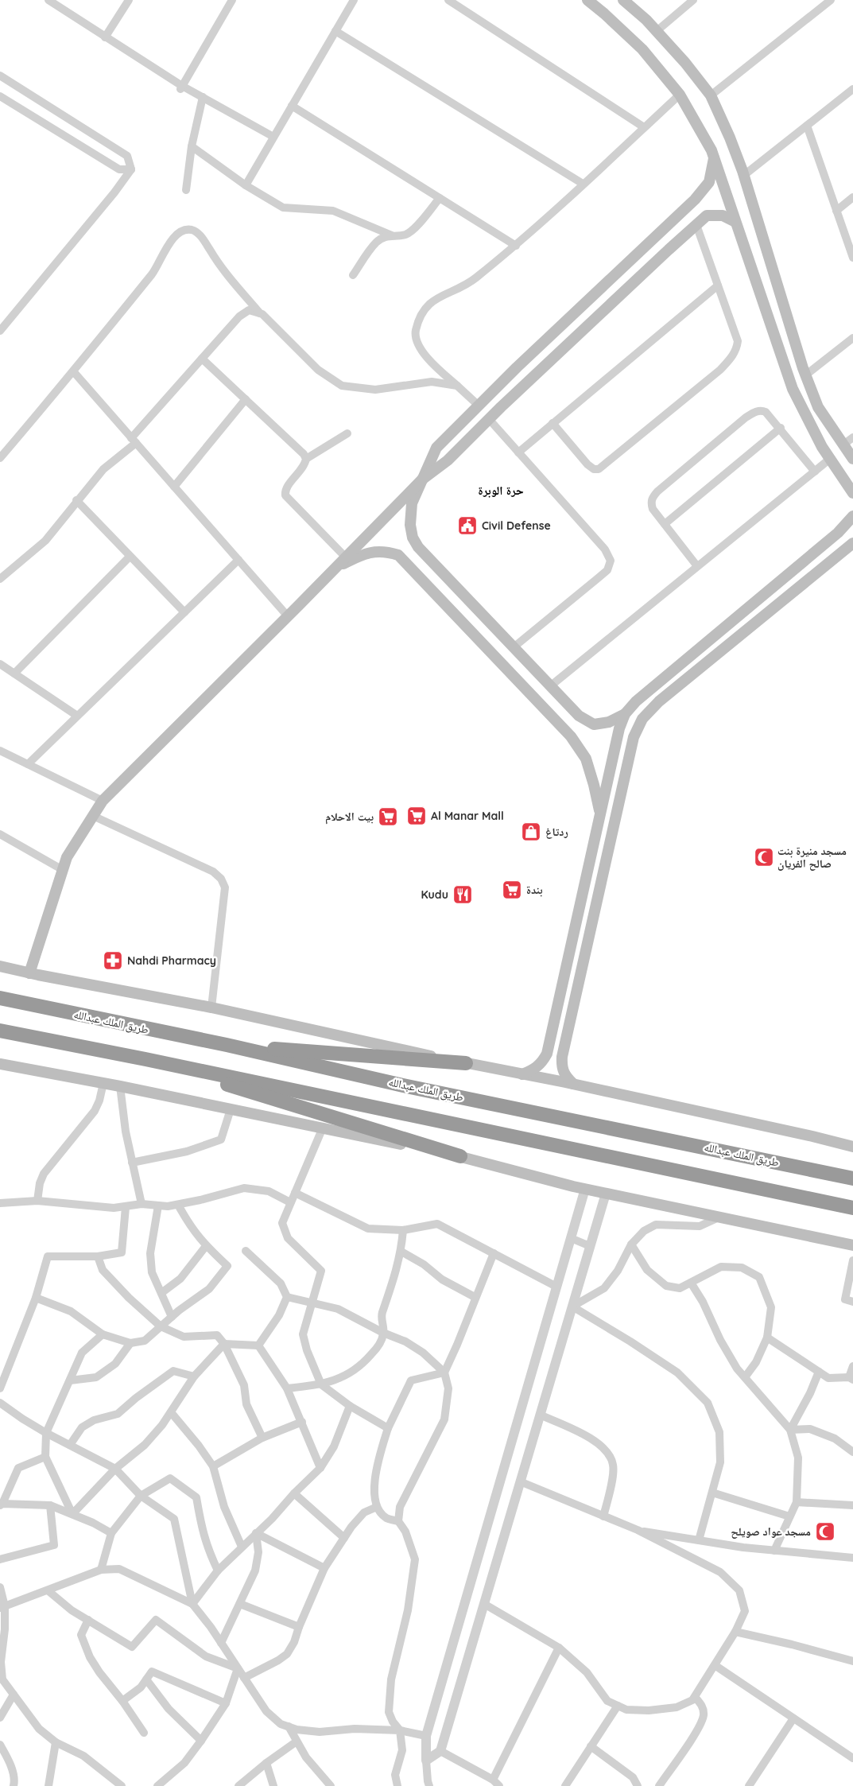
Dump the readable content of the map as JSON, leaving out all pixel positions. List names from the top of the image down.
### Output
{
  "streets": {
    "highway": ["طريق الملك عبدالله"]
  },
  "districts": ["حرة الوبرة"],
  "places": {
    "public building": ["Civil Defense"],
    "supermarket": ["Al Manar Mall", "بيت الاحلام", "بندة"],
    "shop": ["ردتاغ"],
    "mosque": ["مسجد منيرة بنت صالح الفريان", "مسجد عواد صويلح"],
    "restaurant": ["Kudu"],
    "pharmacy": ["Nahdi Pharmacy"]
  }
}
